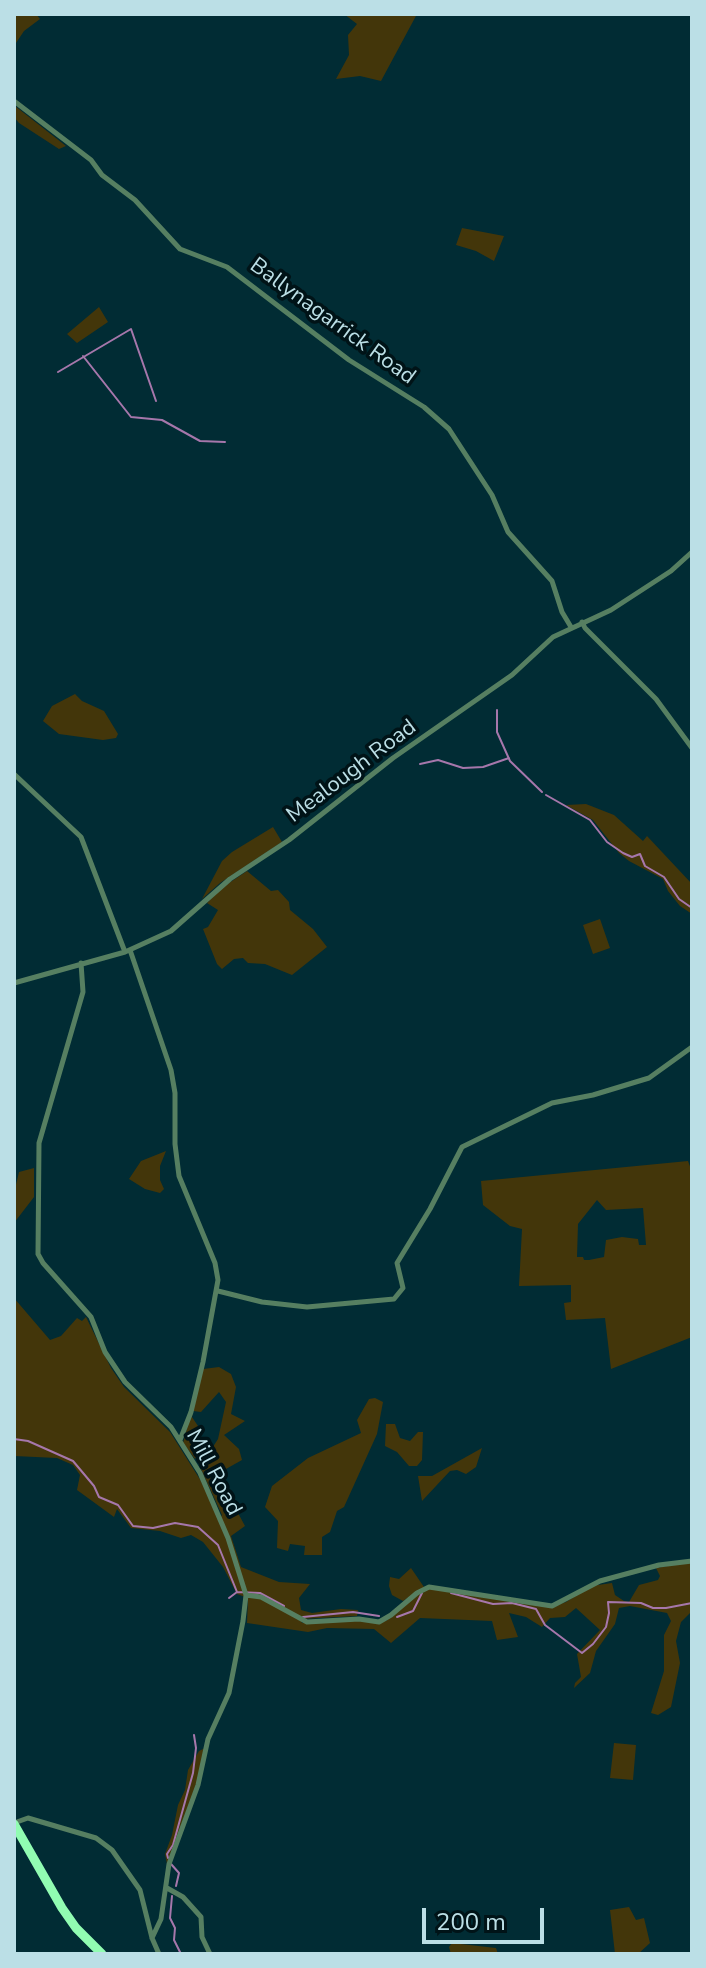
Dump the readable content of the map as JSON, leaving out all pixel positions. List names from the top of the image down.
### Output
{
  "streets": {
    "street": ["Ballynagarrick Road", "Mealough Road", "Mill Road"]
  },
  "crossings": [
    ["Ballynagarrick Road", "Mealough Road"],
    ["Mealough Road", "Mill Road"]
  ],
  "scale_bar": "200 m"
}
